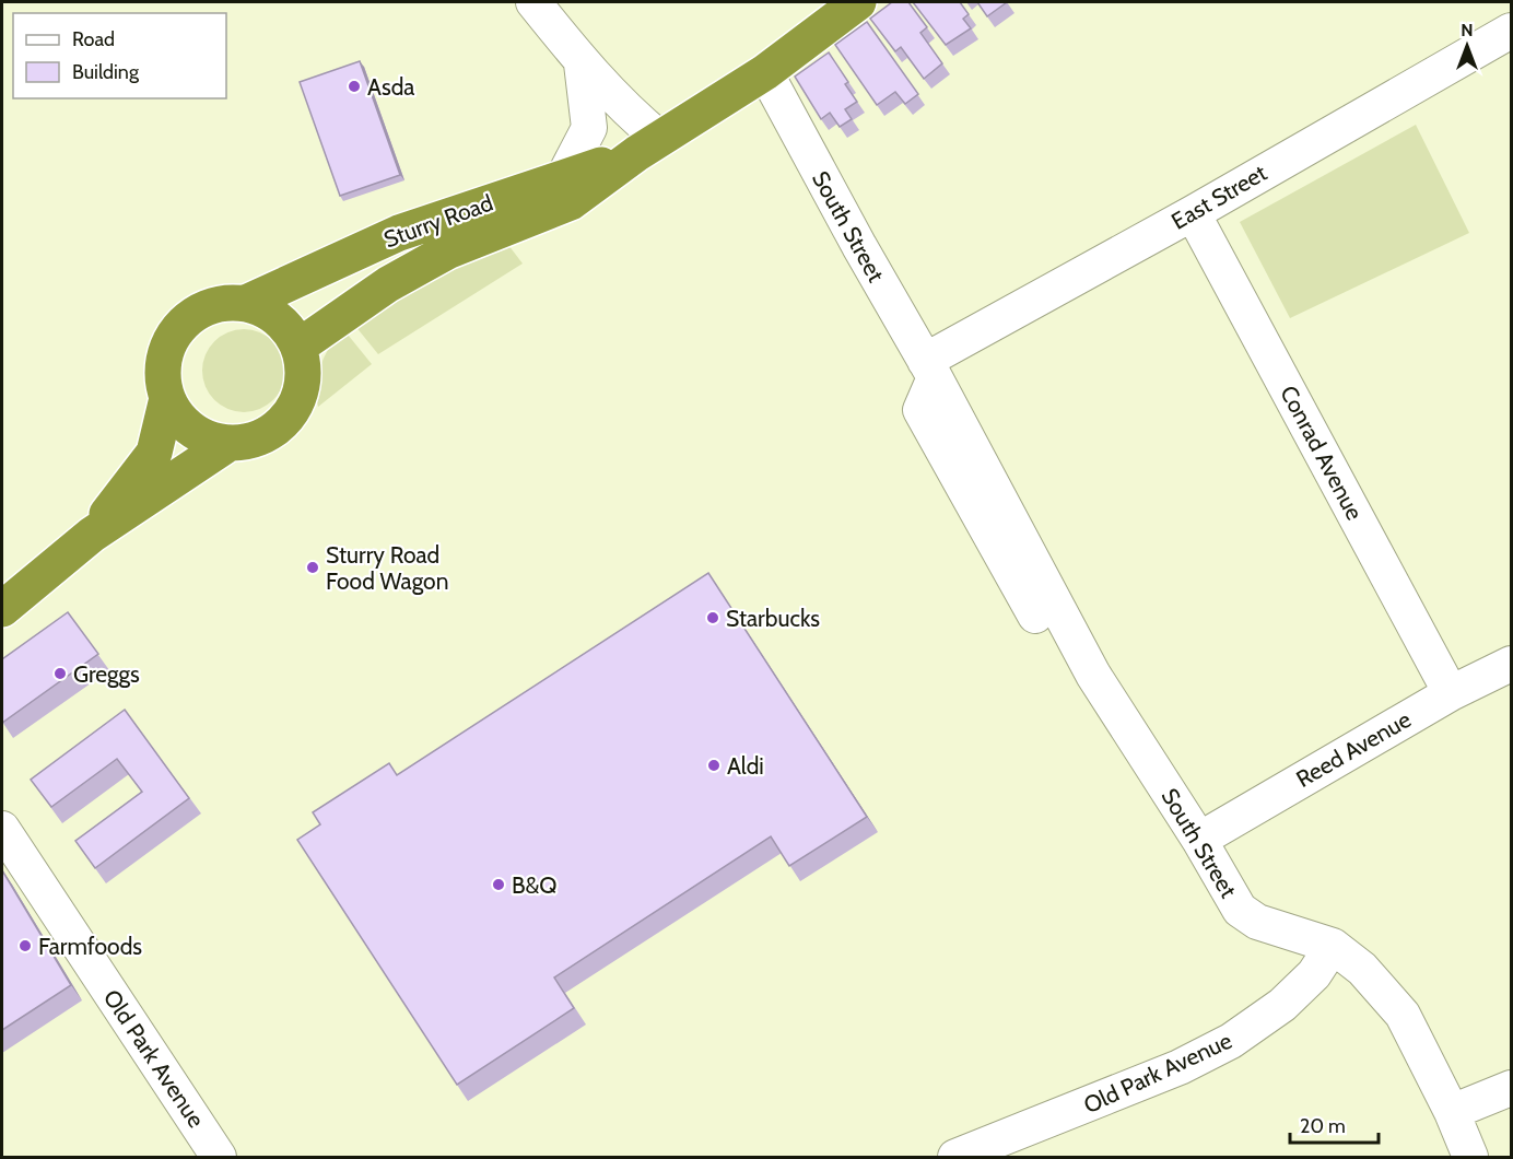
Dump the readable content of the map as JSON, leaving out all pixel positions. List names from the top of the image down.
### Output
{
  "streets": {
    "highway": ["Sturry Road"],
    "street": [
      "East Street",
      "South Street",
      "Conrad Avenue",
      "Reed Avenue",
      "Old Park Avenue"
    ]
  },
  "crossings": [
    ["East Street", "South Street"],
    ["East Street", "Conrad Avenue"],
    ["Sturry Road", "South Street"],
    ["South Street", "Reed Avenue"],
    ["South Street", "Old Park Avenue"],
    ["Conrad Avenue", "Reed Avenue"]
  ],
  "places": [
    "Asda",
    "Sturry Road Food Wagon",
    "Starbucks",
    "Greggs",
    "Aldi",
    "B&Q",
    "Farmfoods"
  ],
  "legend": ["Road", "Building"],
  "scale_bar": "20 m",
  "north": "top"
}
